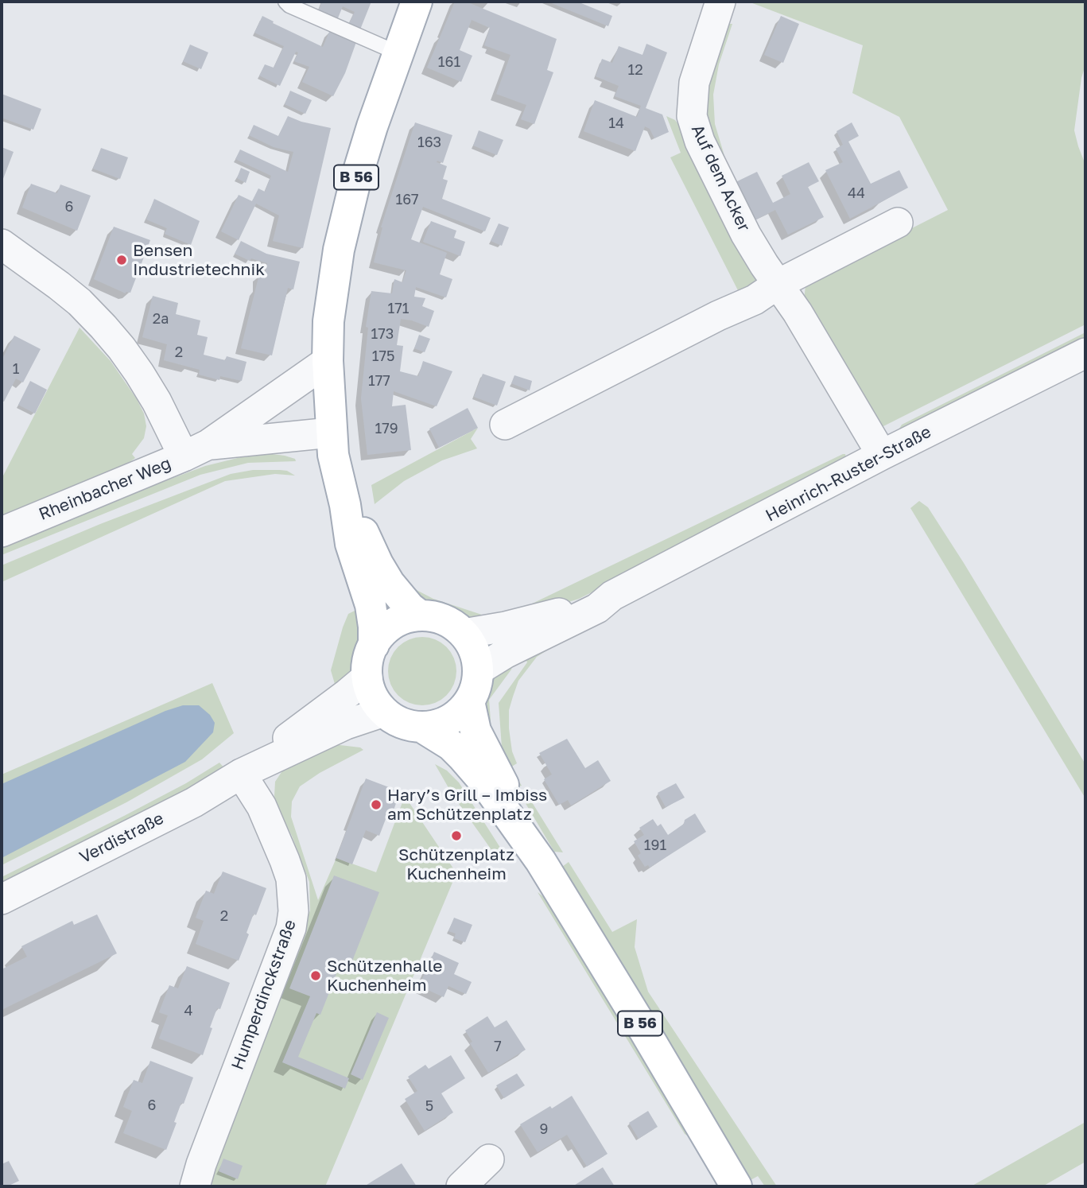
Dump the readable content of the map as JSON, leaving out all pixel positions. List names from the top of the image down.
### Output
{
  "streets": {
    "main road": ["B 56"],
    "street": [
      "Auf dem Acker",
      "Heinrich-Ruster-Straße",
      "Rheinbacher Weg",
      "Verdistraße",
      "Humperdinckstraße"
    ]
  },
  "crossings": [
    ["B 56", "Heinrich-Ruster-Straße"],
    ["B 56", "Rheinbacher Weg"],
    ["B 56", "Verdistraße"],
    ["Auf dem Acker", "Heinrich-Ruster-Straße"],
    ["Heinrich-Ruster-Straße", "Verdistraße"],
    ["Verdistraße", "Humperdinckstraße"]
  ],
  "places": [
    "Bensen Industrietechnik",
    "Hary’s Grill – Imbiss am Schützenplatz",
    "Schützenplatz Kuchenheim",
    "Schützenhalle Kuchenheim"
  ],
  "house_numbers": [
    "161",
    "12",
    "14",
    "163",
    "44",
    "167",
    "6",
    "171",
    "2a",
    "173",
    "2",
    "175",
    "1",
    "177",
    "179",
    "191",
    "2",
    "4",
    "7",
    "6",
    "5",
    "9"
  ]
}
